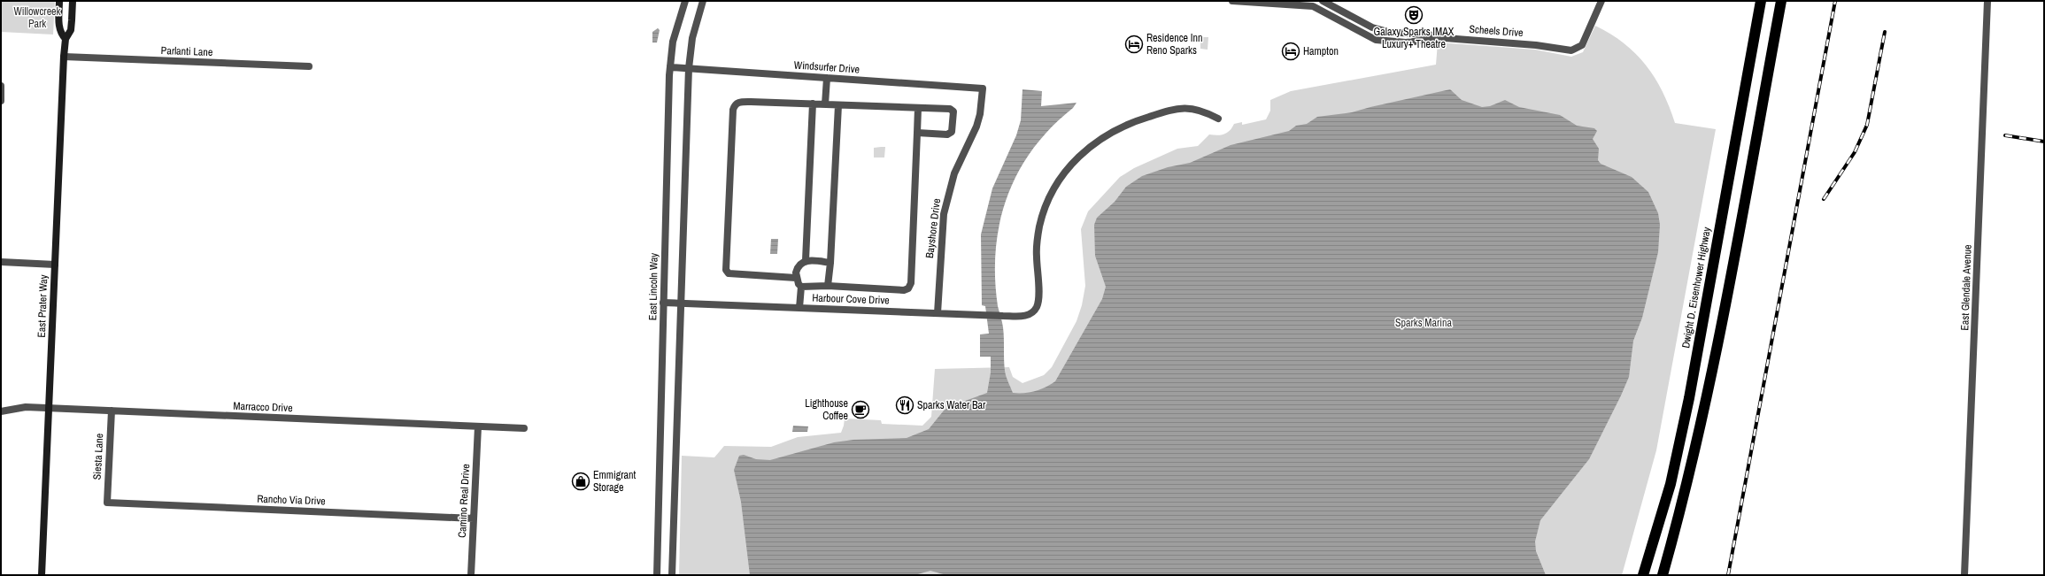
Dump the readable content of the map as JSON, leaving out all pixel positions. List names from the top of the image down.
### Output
{
  "streets": {
    "highway": ["Dwight D. Eisenhower Highway"],
    "main road": ["East Prater Way"],
    "street": [
      "Scheels Drive",
      "Parlanti Lane",
      "Windsurfer Drive",
      "Bayshore Drive",
      "East Lincoln Way",
      "East Glendale Avenue",
      "Harbour Cove Drive",
      "Marracco Drive",
      "Siesta Lane",
      "Rancho Via Drive",
      "Camino Real Drive"
    ]
  },
  "crossings": [
    ["Parlanti Lane", "East Prater Way"],
    ["Windsurfer Drive", "Bayshore Drive"],
    ["Windsurfer Drive", "East Lincoln Way"],
    ["Bayshore Drive", "Harbour Cove Drive"],
    ["East Lincoln Way", "Harbour Cove Drive"],
    ["East Prater Way", "Marracco Drive"],
    ["Marracco Drive", "Siesta Lane"],
    ["Marracco Drive", "Camino Real Drive"],
    ["Siesta Lane", "Rancho Via Drive"],
    ["Rancho Via Drive", "Camino Real Drive"]
  ],
  "parks": ["Willowcreek Park", "Sparks Marina"],
  "places": {
    "theatre": ["Galaxy Sparks IMAX Luxury+ Theatre"],
    "hotel": ["Residence Inn Reno Sparks", "Hampton"],
    "restaurant": ["Sparks Water Bar"],
    "cafe": ["Lighthouse Coffee"],
    "shop": ["Emmigrant Storage"]
  }
}
